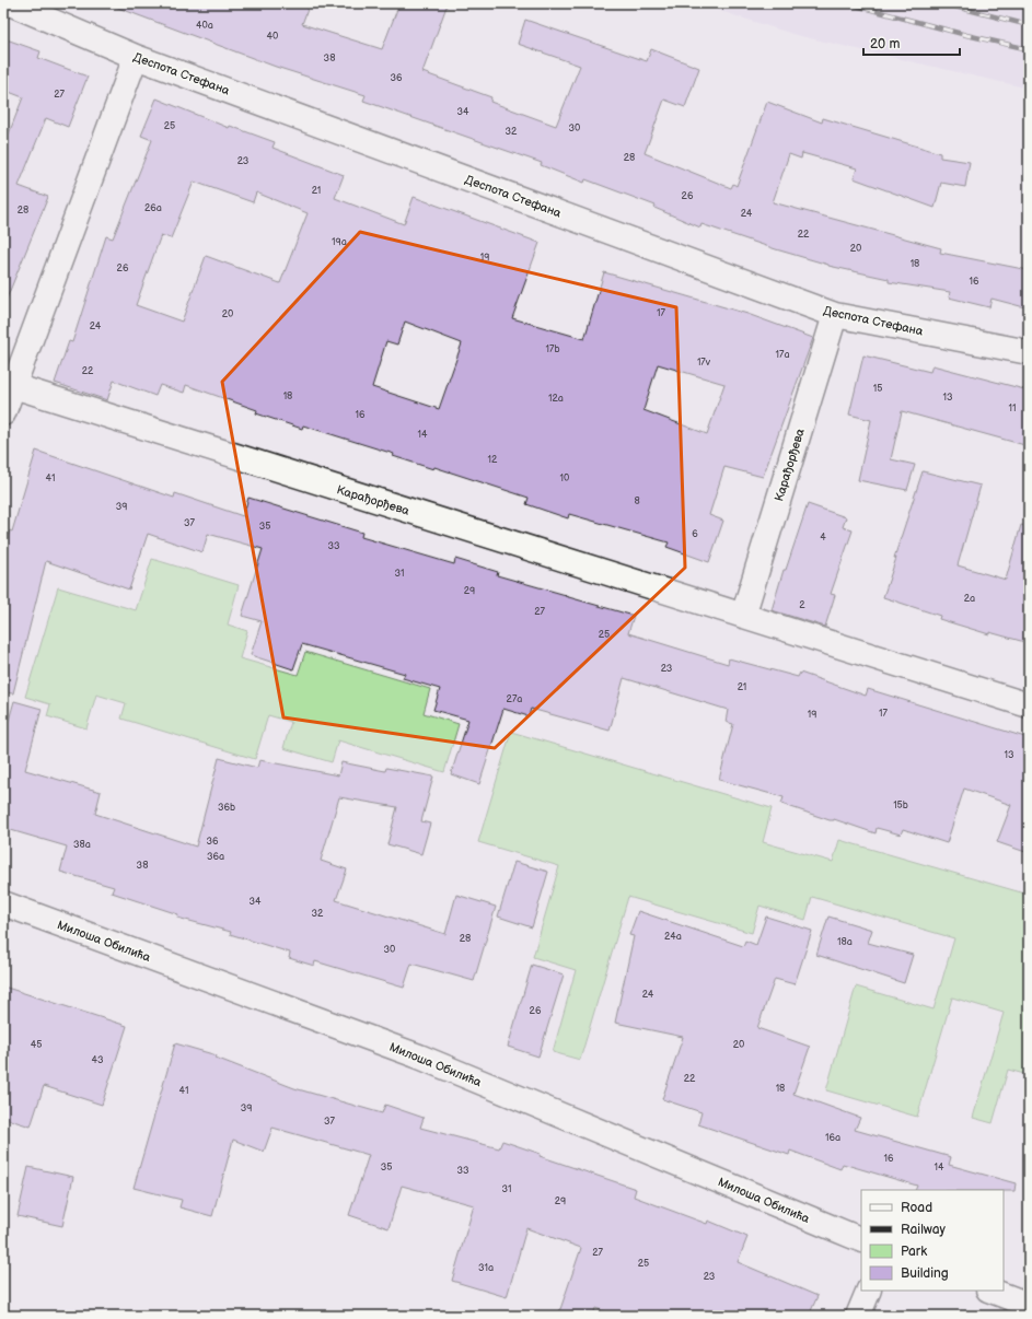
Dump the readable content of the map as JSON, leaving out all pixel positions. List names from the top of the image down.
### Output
{
  "streets": {
    "street": ["Деспота Стефана", "Карађорђева", "Милоша Обилића"]
  },
  "crossings": [
    ["Деспота Стефана", "Карађорђева"]
  ],
  "house_numbers": [
    "40a",
    "40",
    "38",
    "36",
    "27",
    "34",
    "25",
    "30",
    "32",
    "28",
    "23",
    "21",
    "26",
    "26a",
    "28",
    "24",
    "22",
    "19a",
    "20",
    "19",
    "18",
    "26",
    "16",
    "17",
    "20",
    "24",
    "17b",
    "17a",
    "17v",
    "22",
    "15",
    "18",
    "13",
    "12a",
    "11",
    "16",
    "14",
    "12",
    "41",
    "10",
    "8",
    "39",
    "37",
    "35",
    "6",
    "4",
    "33",
    "31",
    "29",
    "2a",
    "2",
    "27",
    "25",
    "23",
    "21",
    "27a",
    "17",
    "19",
    "13",
    "15b",
    "36b",
    "36",
    "38a",
    "36a",
    "38",
    "34",
    "32",
    "24a",
    "28",
    "18a",
    "30",
    "24",
    "26",
    "45",
    "20",
    "43",
    "22",
    "18",
    "41",
    "39",
    "37",
    "16a",
    "16",
    "35",
    "14",
    "33",
    "31",
    "29",
    "27",
    "25",
    "31a",
    "23"
  ],
  "legend": [
    "Road",
    "Railway",
    "Park",
    "Building"
  ],
  "scale_bar": "20 m"
}
